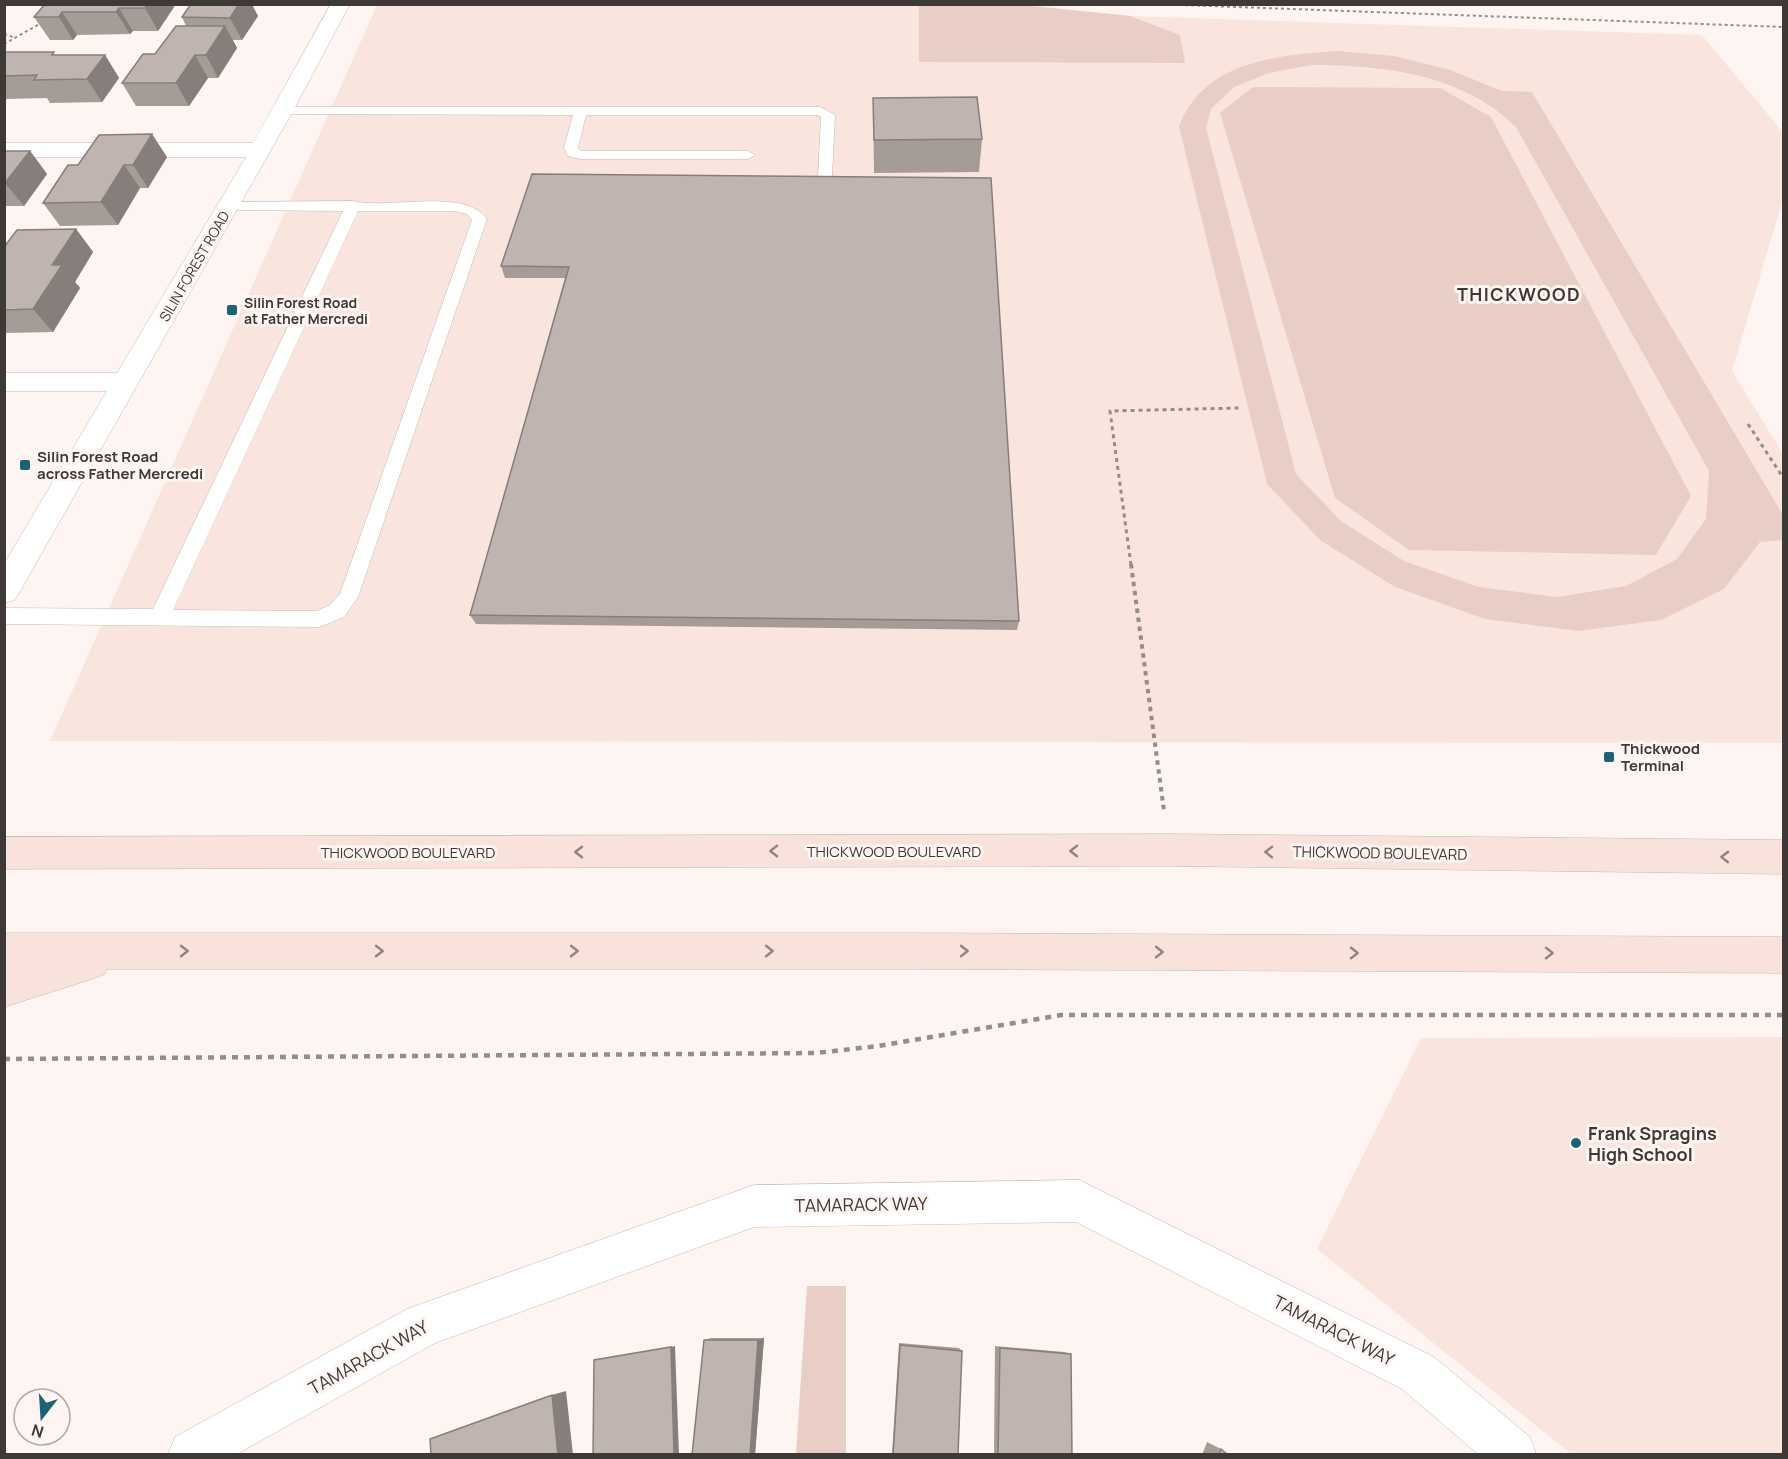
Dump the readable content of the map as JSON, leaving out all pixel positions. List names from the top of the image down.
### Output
{
  "streets": {
    "main road": ["THICKWOOD BOULEVARD"],
    "street": ["SILIN FOREST ROAD", "TAMARACK WAY"]
  },
  "districts": ["THICKWOOD"],
  "places": {
    "transit": ["Silin Forest Road at Father Mercredi", "Silin Forest Road across Father Mercredi", "Thickwood Terminal"],
    "other": ["Frank Spragins High School"]
  },
  "north": "bottom"
}
